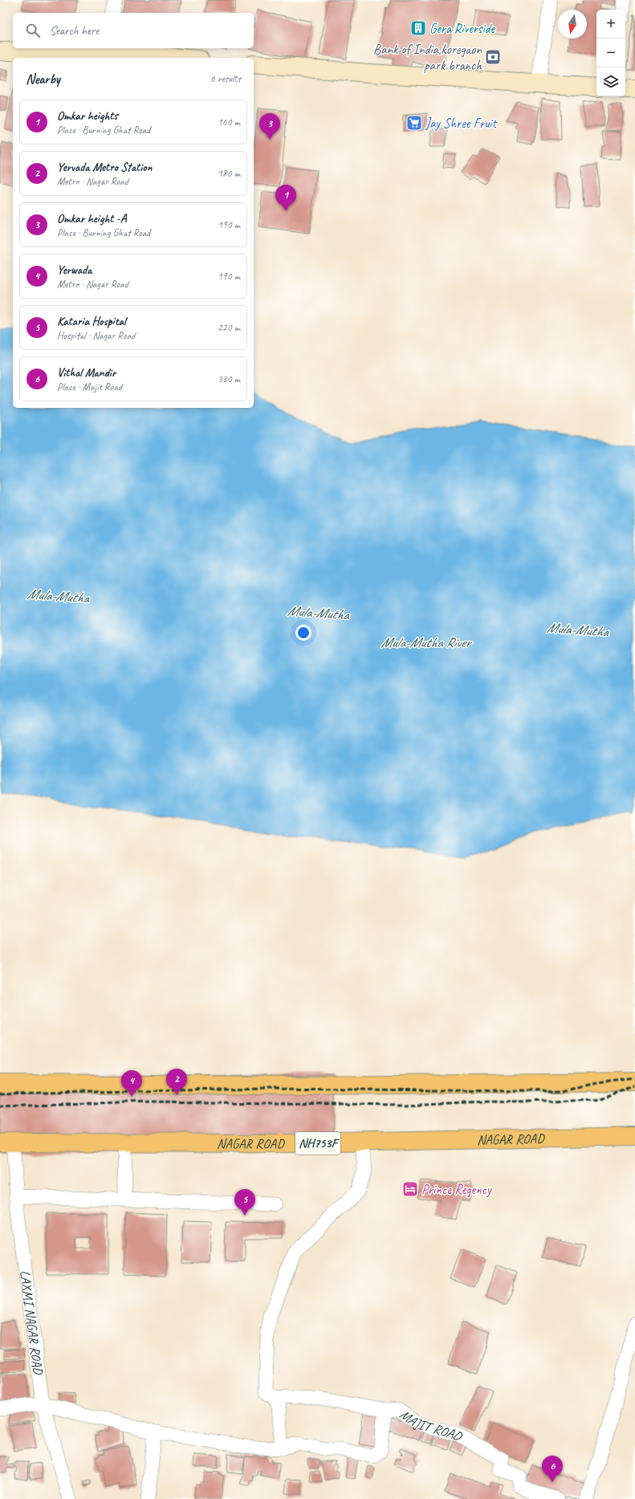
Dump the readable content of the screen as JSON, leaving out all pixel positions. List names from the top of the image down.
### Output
{
  "streets": {
    "highway": ["NAGAR ROAD", "NH753F"],
    "street": ["LAXMI NAGAR ROAD", "MAJIT ROAD"]
  },
  "crossings": [
    ["NAGAR ROAD", "LAXMI NAGAR ROAD"]
  ],
  "water": ["Mula-Mutha", "Mula-Mutha River"],
  "places": {
    "building": ["Gera Riverside"],
    "bank": ["Bank of India,koregaon park branch"],
    "supermarket": ["Jay Shree Fruit"],
    "hotel": ["Prince Regency"]
  },
  "north": "bottom",
  "page": {
    "map_buttons": ["+", "−"],
    "search": "Search here",
    "heading": ["Nearby", "6 results"],
    "list": [
      {
        "mark": "1",
        "name": "Omkar heights",
        "note": "Place · Burning Ghat Road",
        "value": "160 m"
      },
      {
        "mark": "2",
        "name": "Yervada Metro Station",
        "note": "Metro · Nagar Road",
        "value": "180 m"
      },
      {
        "mark": "3",
        "name": "Omkar height -A",
        "note": "Place · Burning Ghat Road",
        "value": "190 m"
      },
      {
        "mark": "4",
        "name": "Yerwada",
        "note": "Metro · Nagar Road",
        "value": "190 m"
      },
      {
        "mark": "5",
        "name": "Kataria Hospital",
        "note": "Hospital · Nagar Road",
        "value": "220 m"
      },
      {
        "mark": "6",
        "name": "Vithal Mandir",
        "note": "Place · Majit Road",
        "value": "330 m"
      }
    ],
    "pins": [
      "3",
      "1",
      "2",
      "4",
      "5",
      "6"
    ]
  }
}
